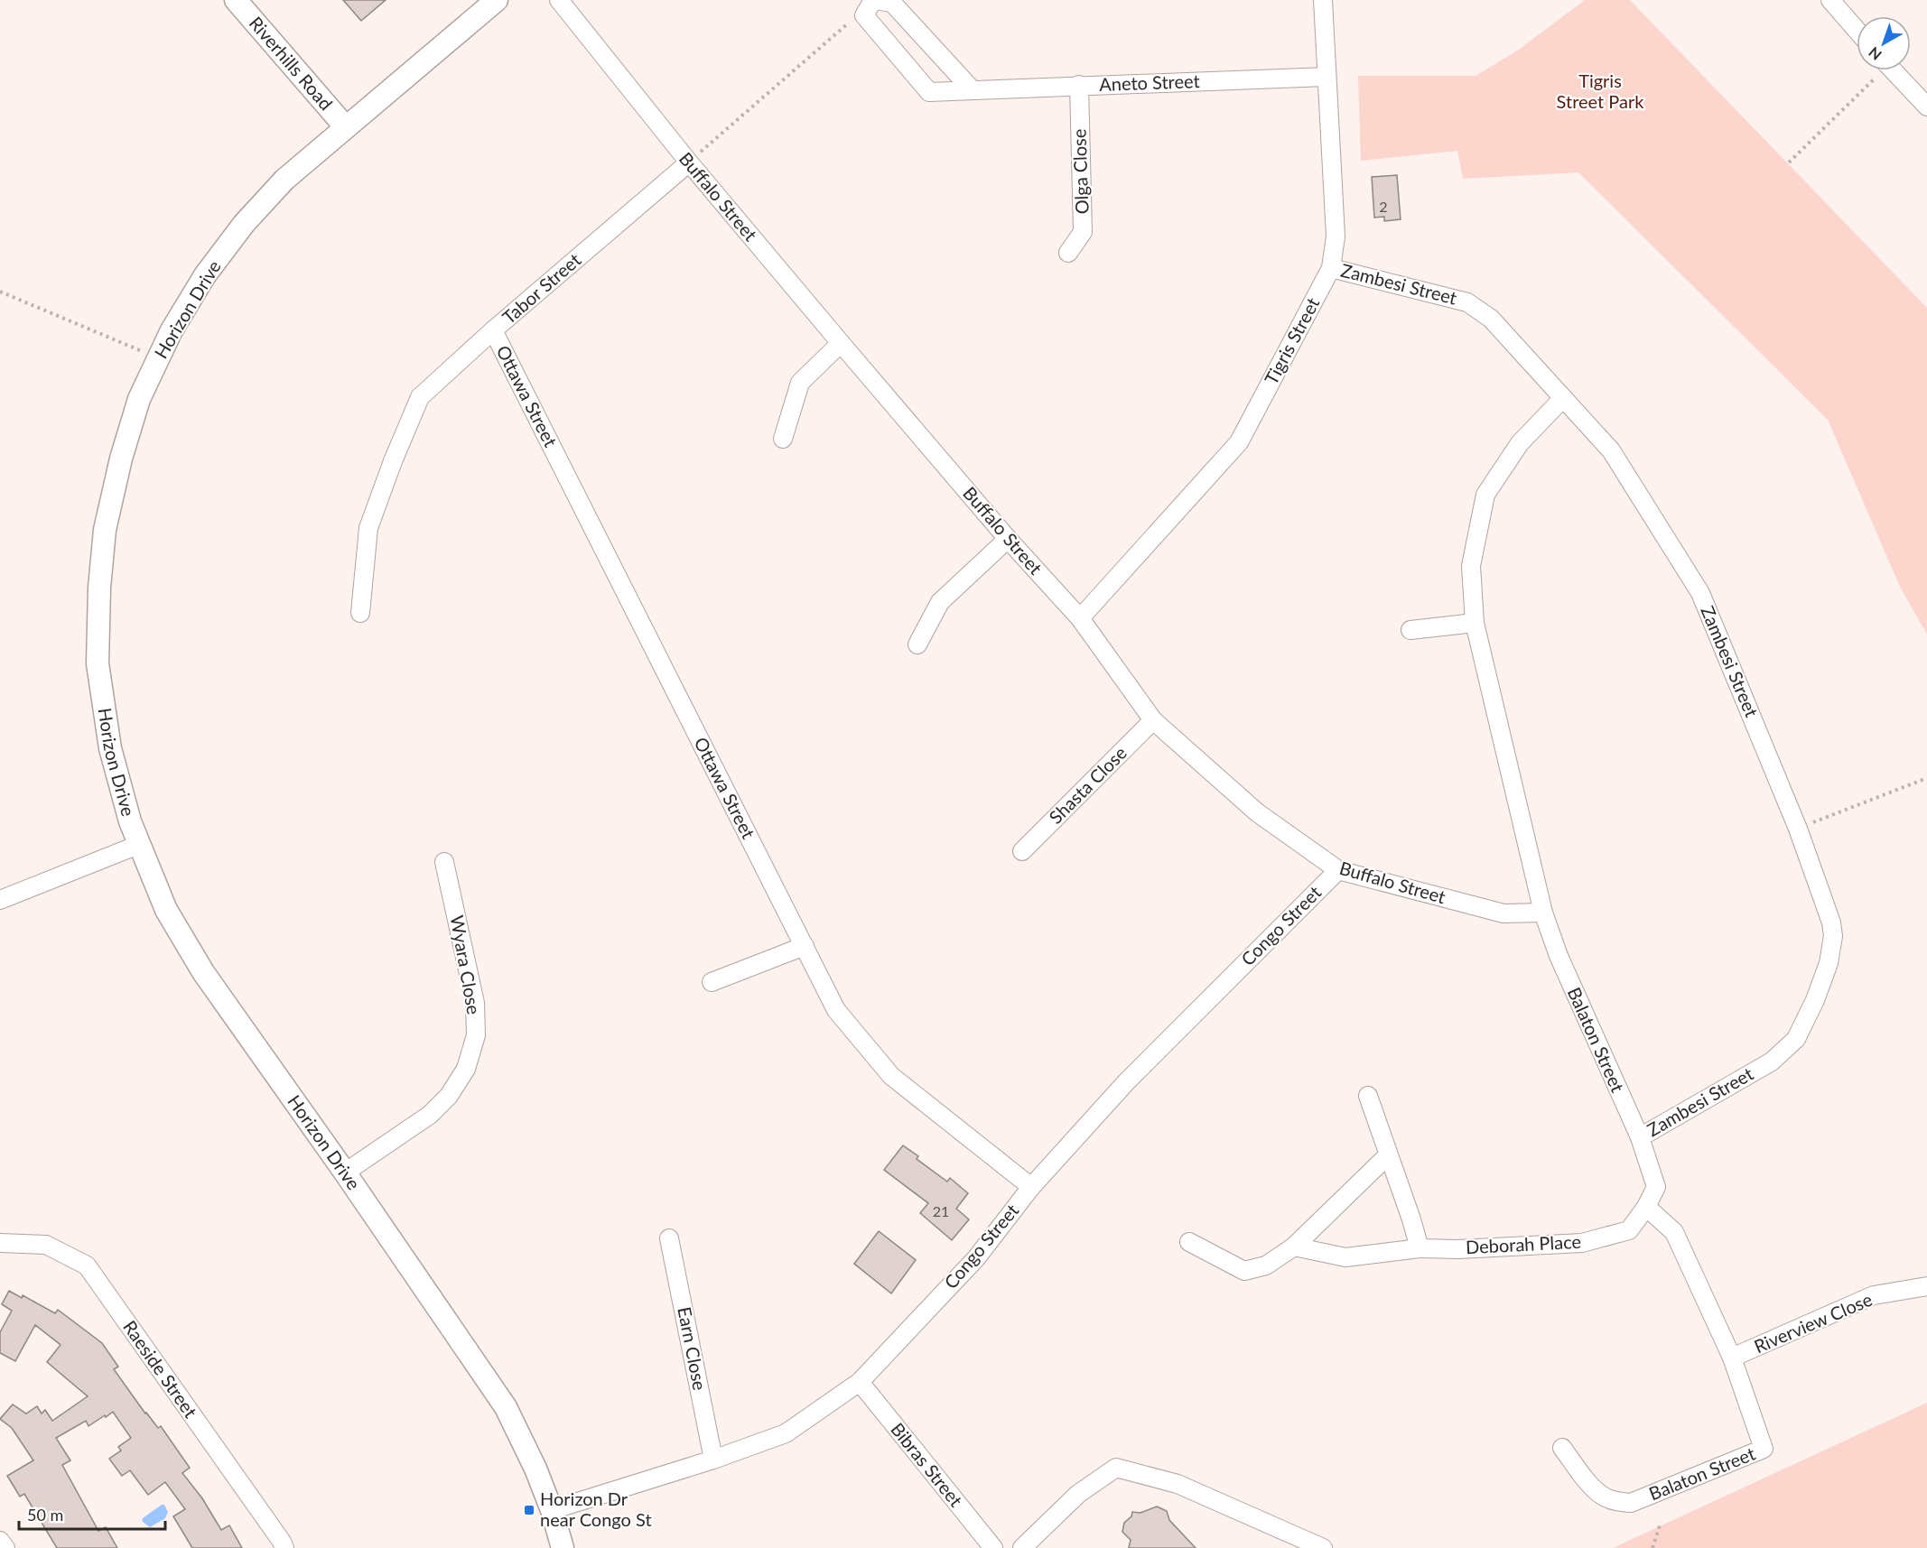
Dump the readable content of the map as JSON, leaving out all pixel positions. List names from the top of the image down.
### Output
{
  "streets": {
    "street": [
      "Riverhills Road",
      "Aneto Street",
      "Olga Close",
      "Buffalo Street",
      "Zambesi Street",
      "Tabor Street",
      "Horizon Drive",
      "Tigris Street",
      "Ottawa Street",
      "Shasta Close",
      "Congo Street",
      "Wyara Close",
      "Balaton Street",
      "Deborah Place",
      "Riverview Close",
      "Earn Close",
      "Raeside Street",
      "Bibras Street"
    ]
  },
  "crossings": [
    ["Riverhills Road", "Horizon Drive"],
    ["Aneto Street", "Olga Close"],
    ["Aneto Street", "Tigris Street"],
    ["Buffalo Street", "Tabor Street"],
    ["Buffalo Street", "Tigris Street"],
    ["Buffalo Street", "Shasta Close"],
    ["Buffalo Street", "Congo Street"],
    ["Buffalo Street", "Balaton Street"],
    ["Zambesi Street", "Tigris Street"],
    ["Zambesi Street", "Balaton Street"],
    ["Tabor Street", "Ottawa Street"],
    ["Horizon Drive", "Congo Street"],
    ["Horizon Drive", "Wyara Close"],
    ["Ottawa Street", "Congo Street"],
    ["Congo Street", "Earn Close"],
    ["Congo Street", "Bibras Street"],
    ["Balaton Street", "Deborah Place"],
    ["Balaton Street", "Riverview Close"]
  ],
  "parks": ["Tigris Street Park"],
  "places": {
    "transit": ["Horizon Dr near Congo St"]
  },
  "house_numbers": ["2", "21"],
  "scale_bar": "50 m",
  "north": "bottom left"
}
